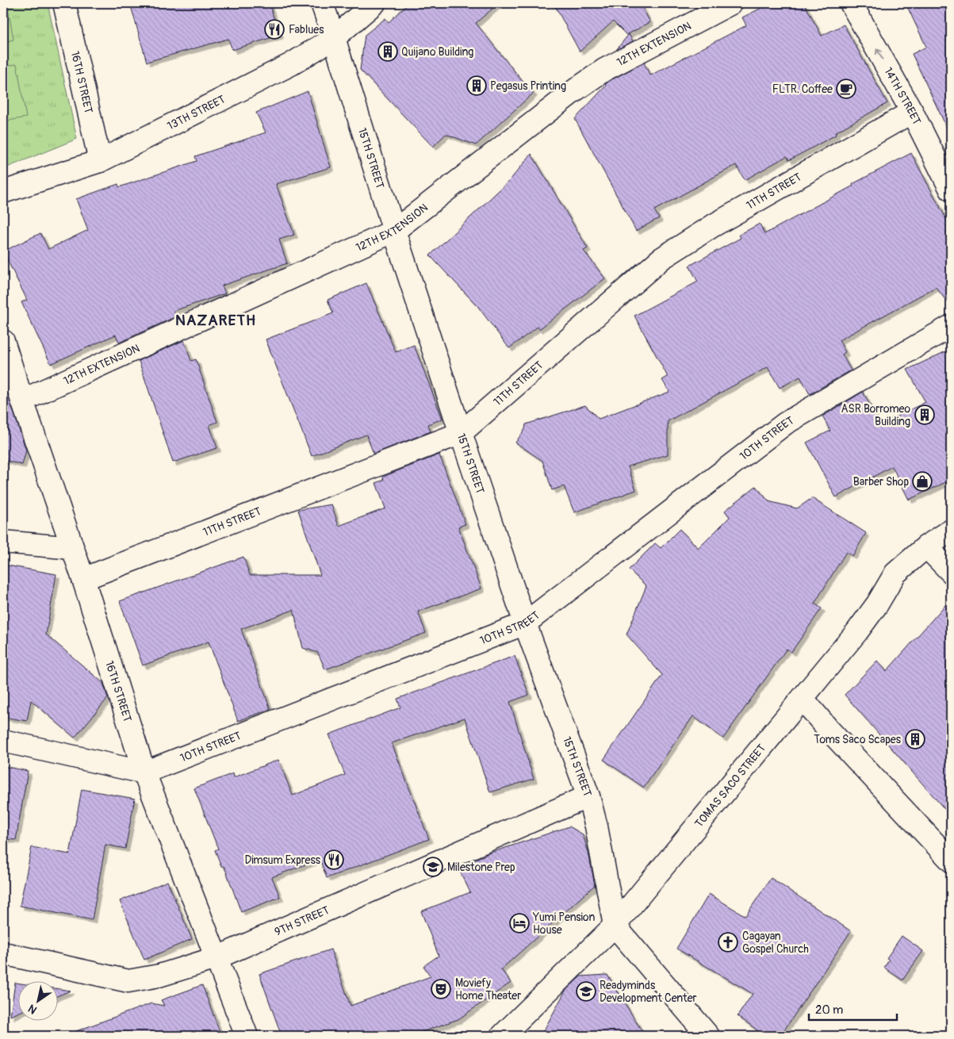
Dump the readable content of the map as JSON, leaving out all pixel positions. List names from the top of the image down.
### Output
{
  "streets": {
    "street": [
      "12TH EXTENSION",
      "16TH STREET",
      "14TH STREET",
      "13TH STREET",
      "15TH STREET",
      "11TH STREET",
      "10TH STREET",
      "TOMAS SACO STREET",
      "9TH STREET"
    ]
  },
  "crossings": [
    ["12TH EXTENSION", "16TH STREET"],
    ["12TH EXTENSION", "15TH STREET"],
    ["16TH STREET", "13TH STREET"],
    ["16TH STREET", "11TH STREET"],
    ["16TH STREET", "10TH STREET"],
    ["16TH STREET", "9TH STREET"],
    ["14TH STREET", "11TH STREET"],
    ["13TH STREET", "15TH STREET"],
    ["15TH STREET", "11TH STREET"],
    ["15TH STREET", "10TH STREET"],
    ["15TH STREET", "TOMAS SACO STREET"],
    ["15TH STREET", "9TH STREET"]
  ],
  "one_way": ["14TH STREET"],
  "districts": ["NAZARETH"],
  "places": {
    "restaurant": ["Fablues", "Dimsum Express"],
    "building": [
      "Quijano Building",
      "Pegasus Printing",
      "ASR Borromeo Building",
      "Toms Saco Scapes"
    ],
    "cafe": ["FLTR. Coffee"],
    "shop": ["Barber Shop"],
    "school or university": ["Milestone Prep", "Readyminds Development Center"],
    "hotel": ["Yumi Pension House"],
    "church": ["Cagayan Gospel Church"],
    "theatre": ["Moviefy Home Theater"]
  },
  "scale_bar": "20 m",
  "north": "bottom left"
}
